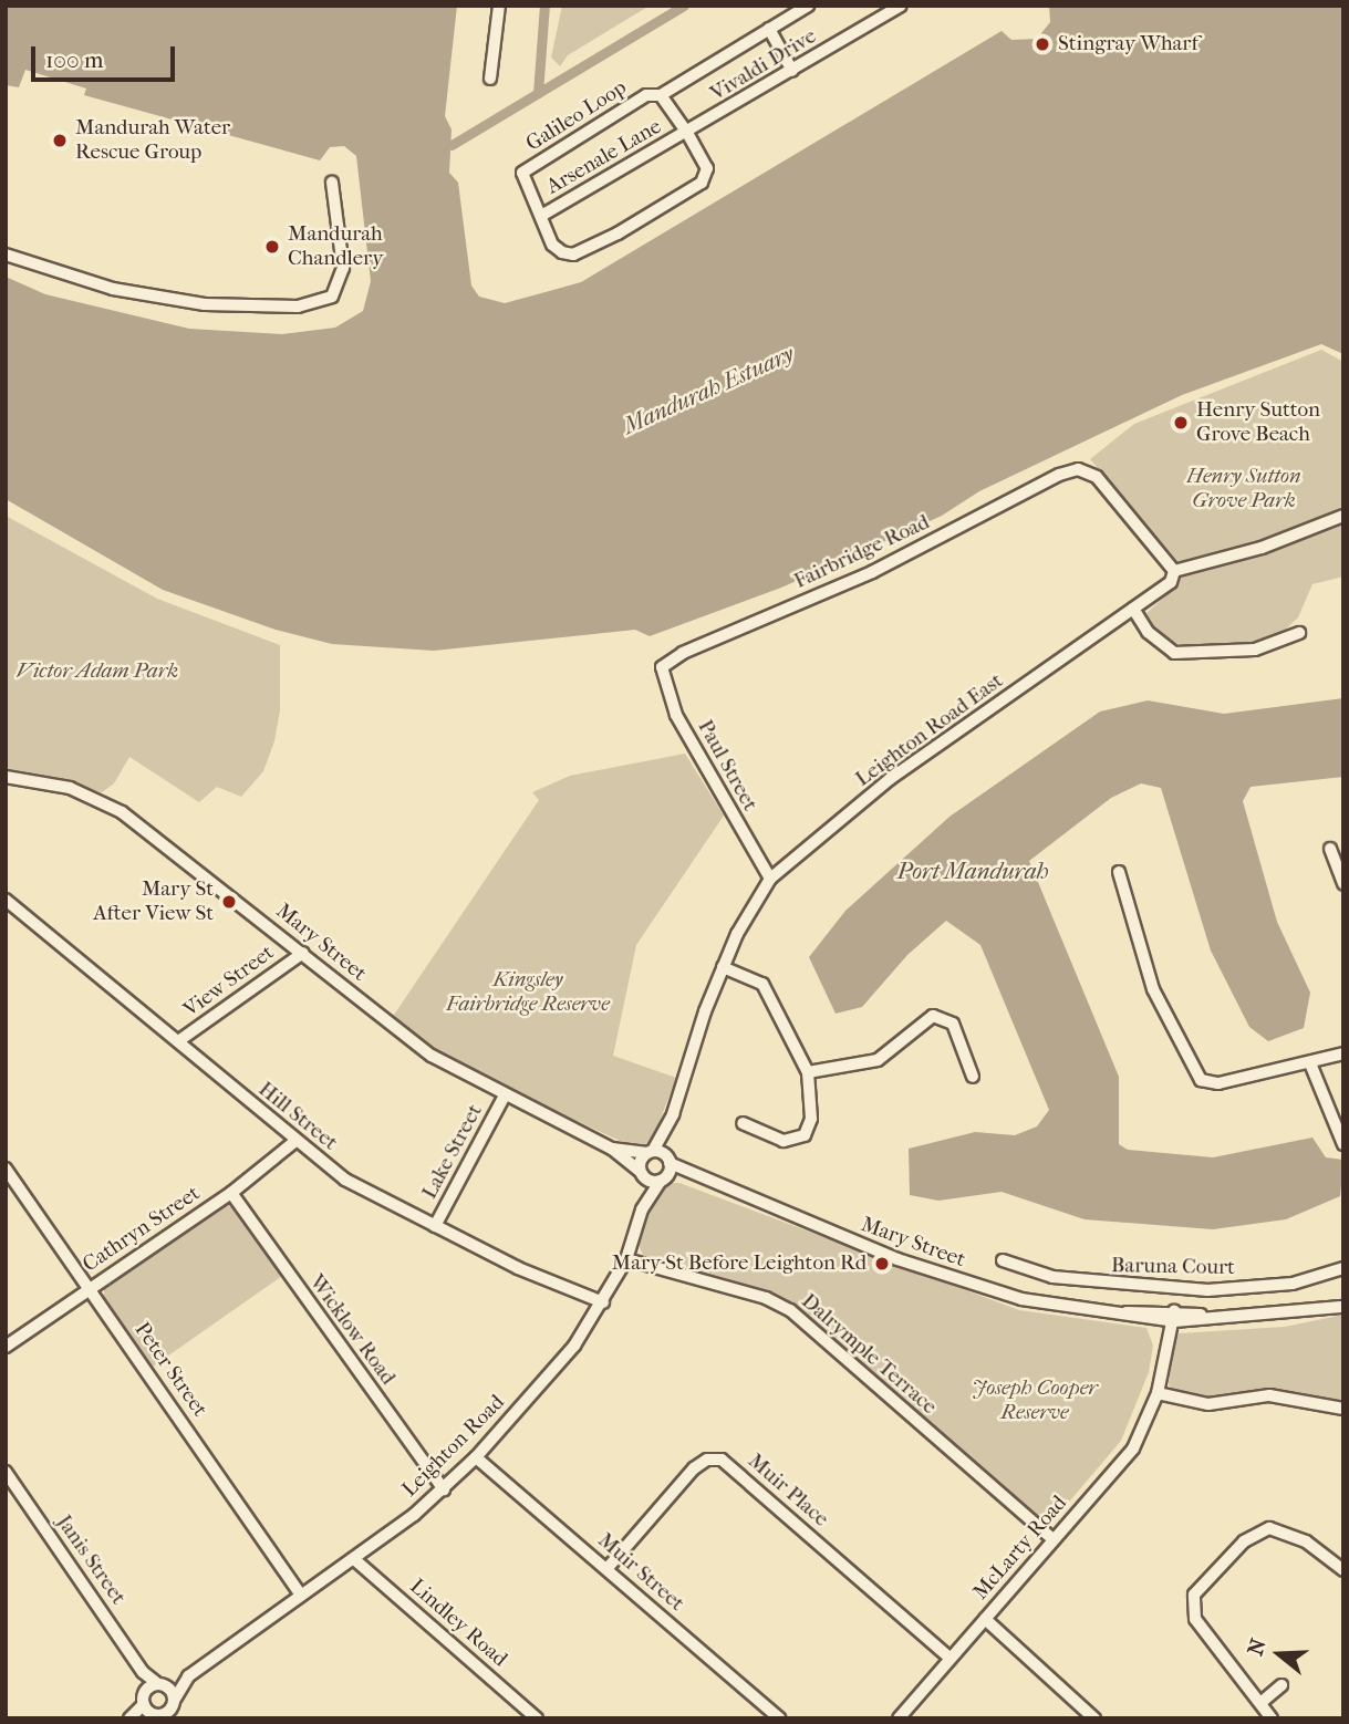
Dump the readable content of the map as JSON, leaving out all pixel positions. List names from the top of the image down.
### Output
{
  "streets": {
    "street": [
      "Vivaldi Drive",
      "Galileo Loop",
      "Arsenale Lane",
      "Fairbridge Road",
      "Leighton Road East",
      "Paul Street",
      "Mary Street",
      "View Street",
      "Hill Street",
      "Lake Street",
      "Cathryn Street",
      "Baruna Court",
      "Wicklow Road",
      "Dalrymple Terrace",
      "Peter Street",
      "Leighton Road",
      "Muir Place",
      "McLarty Road",
      "Janis Street",
      "Muir Street",
      "Lindley Road"
    ]
  },
  "crossings": [
    ["Vivaldi Drive", "Galileo Loop"],
    ["Vivaldi Drive", "Arsenale Lane"],
    ["Galileo Loop", "Arsenale Lane"],
    ["Fairbridge Road", "Leighton Road East"],
    ["Fairbridge Road", "Paul Street"],
    ["Leighton Road East", "Paul Street"],
    ["Leighton Road East", "Mary Street"],
    ["Mary Street", "View Street"],
    ["Mary Street", "Lake Street"],
    ["Mary Street", "Leighton Road"],
    ["Mary Street", "McLarty Road"],
    ["View Street", "Hill Street"],
    ["Hill Street", "Lake Street"],
    ["Hill Street", "Cathryn Street"],
    ["Hill Street", "Leighton Road"],
    ["Cathryn Street", "Wicklow Road"],
    ["Cathryn Street", "Peter Street"],
    ["Wicklow Road", "Leighton Road"],
    ["Dalrymple Terrace", "Leighton Road"],
    ["Dalrymple Terrace", "McLarty Road"],
    ["Peter Street", "Leighton Road"],
    ["Leighton Road", "Janis Street"],
    ["Leighton Road", "Muir Street"],
    ["Leighton Road", "Lindley Road"],
    ["Muir Place", "McLarty Road"],
    ["Muir Place", "Muir Street"]
  ],
  "water": ["Mandurah Estuary", "Port Mandurah"],
  "parks": [
    "Henry Sutton Grove Park",
    "Victor Adam Park",
    "Kingsley Fairbridge Reserve",
    "Joseph Cooper Reserve"
  ],
  "places": [
    "Stingray Wharf",
    "Mandurah Water Rescue Group",
    "Mandurah Chandlery",
    "Henry Sutton Grove Beach",
    "Mary St After View St",
    "Mary St Before Leighton Rd"
  ],
  "scale_bar": "100 m",
  "north": "left"
}
